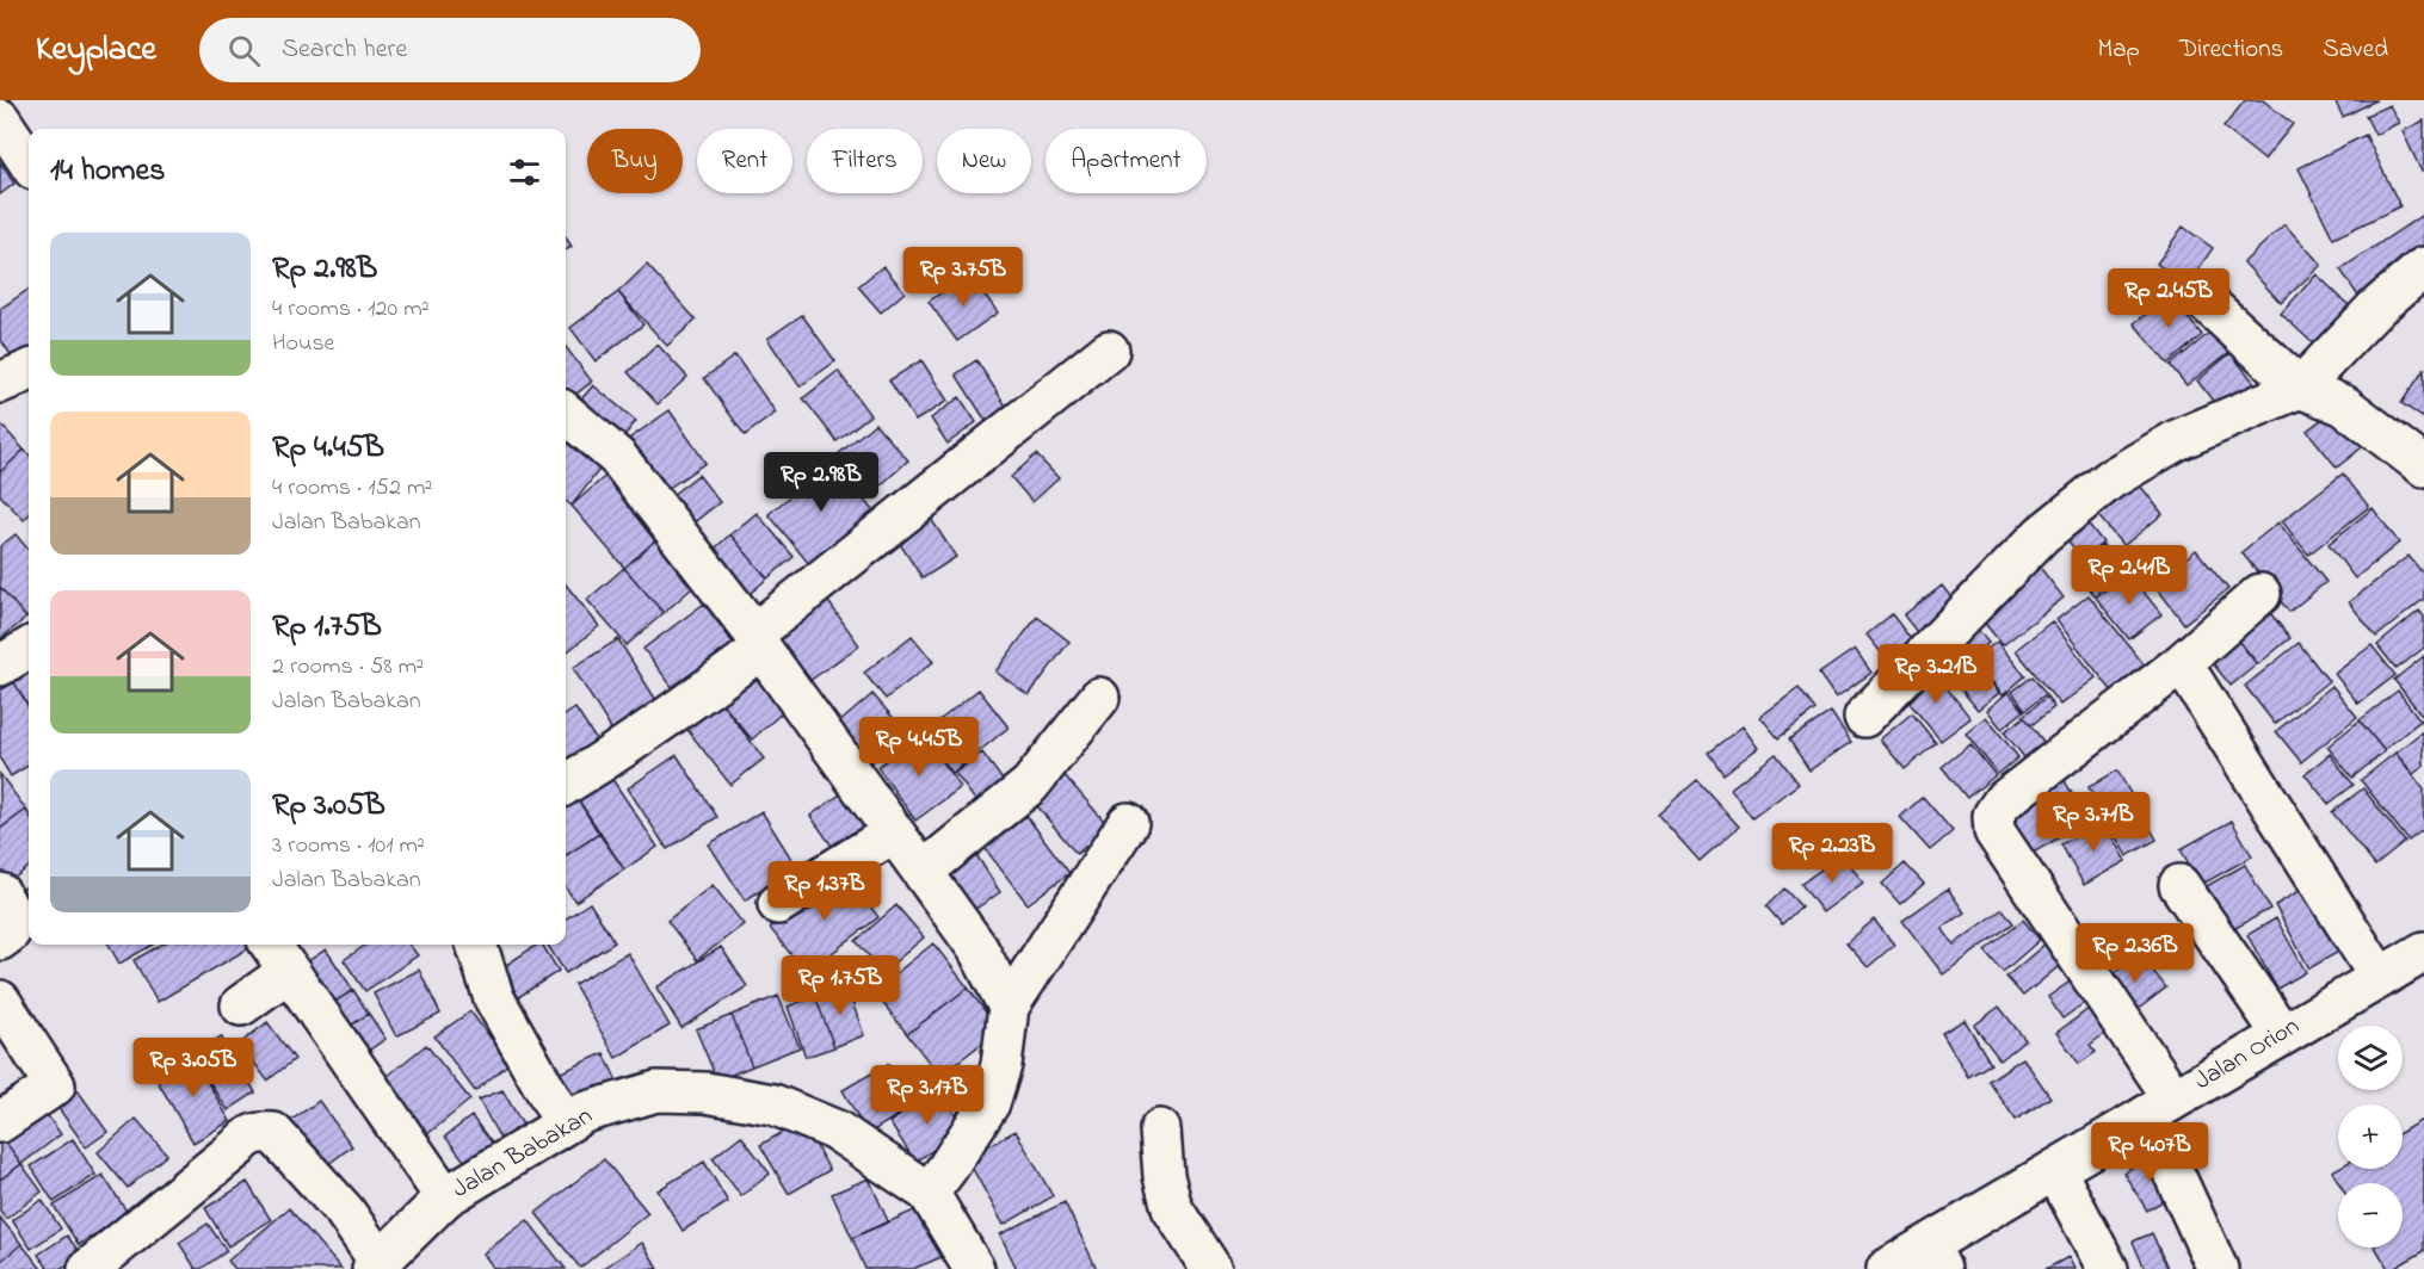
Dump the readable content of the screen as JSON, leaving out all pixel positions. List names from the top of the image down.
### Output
{
  "streets": {
    "main road": ["Jalan Orion", "Jalan Babakan"]
  },
  "page": {
    "header": "Keyplace",
    "search": "Search here",
    "nav": ["Map", "Directions", "Saved"],
    "chip": [
      "Buy",
      "Rent",
      "Filters",
      "New",
      "Apartment"
    ],
    "heading": "14 homes",
    "list": [
      {
        "name": "Rp 2.98B",
        "note": "4 rooms · 120 m² · House"
      },
      {
        "name": "Rp 4.45B",
        "note": "4 rooms · 152 m² · Jalan Babakan"
      },
      {
        "name": "Rp 1.75B",
        "note": "2 rooms · 58 m² · Jalan Babakan"
      },
      {
        "name": "Rp 3.05B",
        "note": "3 rooms · 101 m² · Jalan Babakan"
      }
    ],
    "price": [
      "Rp 3.75B",
      "Rp 2.45B",
      "Rp 2.98B",
      "Rp 2.41B",
      "Rp 3.21B",
      "Rp 4.45B",
      "Rp 3.71B",
      "Rp 2.23B",
      "Rp 1.37B",
      "Rp 2.36B",
      "Rp 1.75B",
      "Rp 3.05B",
      "Rp 3.17B",
      "Rp 4.07B"
    ],
    "map_buttons": ["+", "−"]
  }
}
